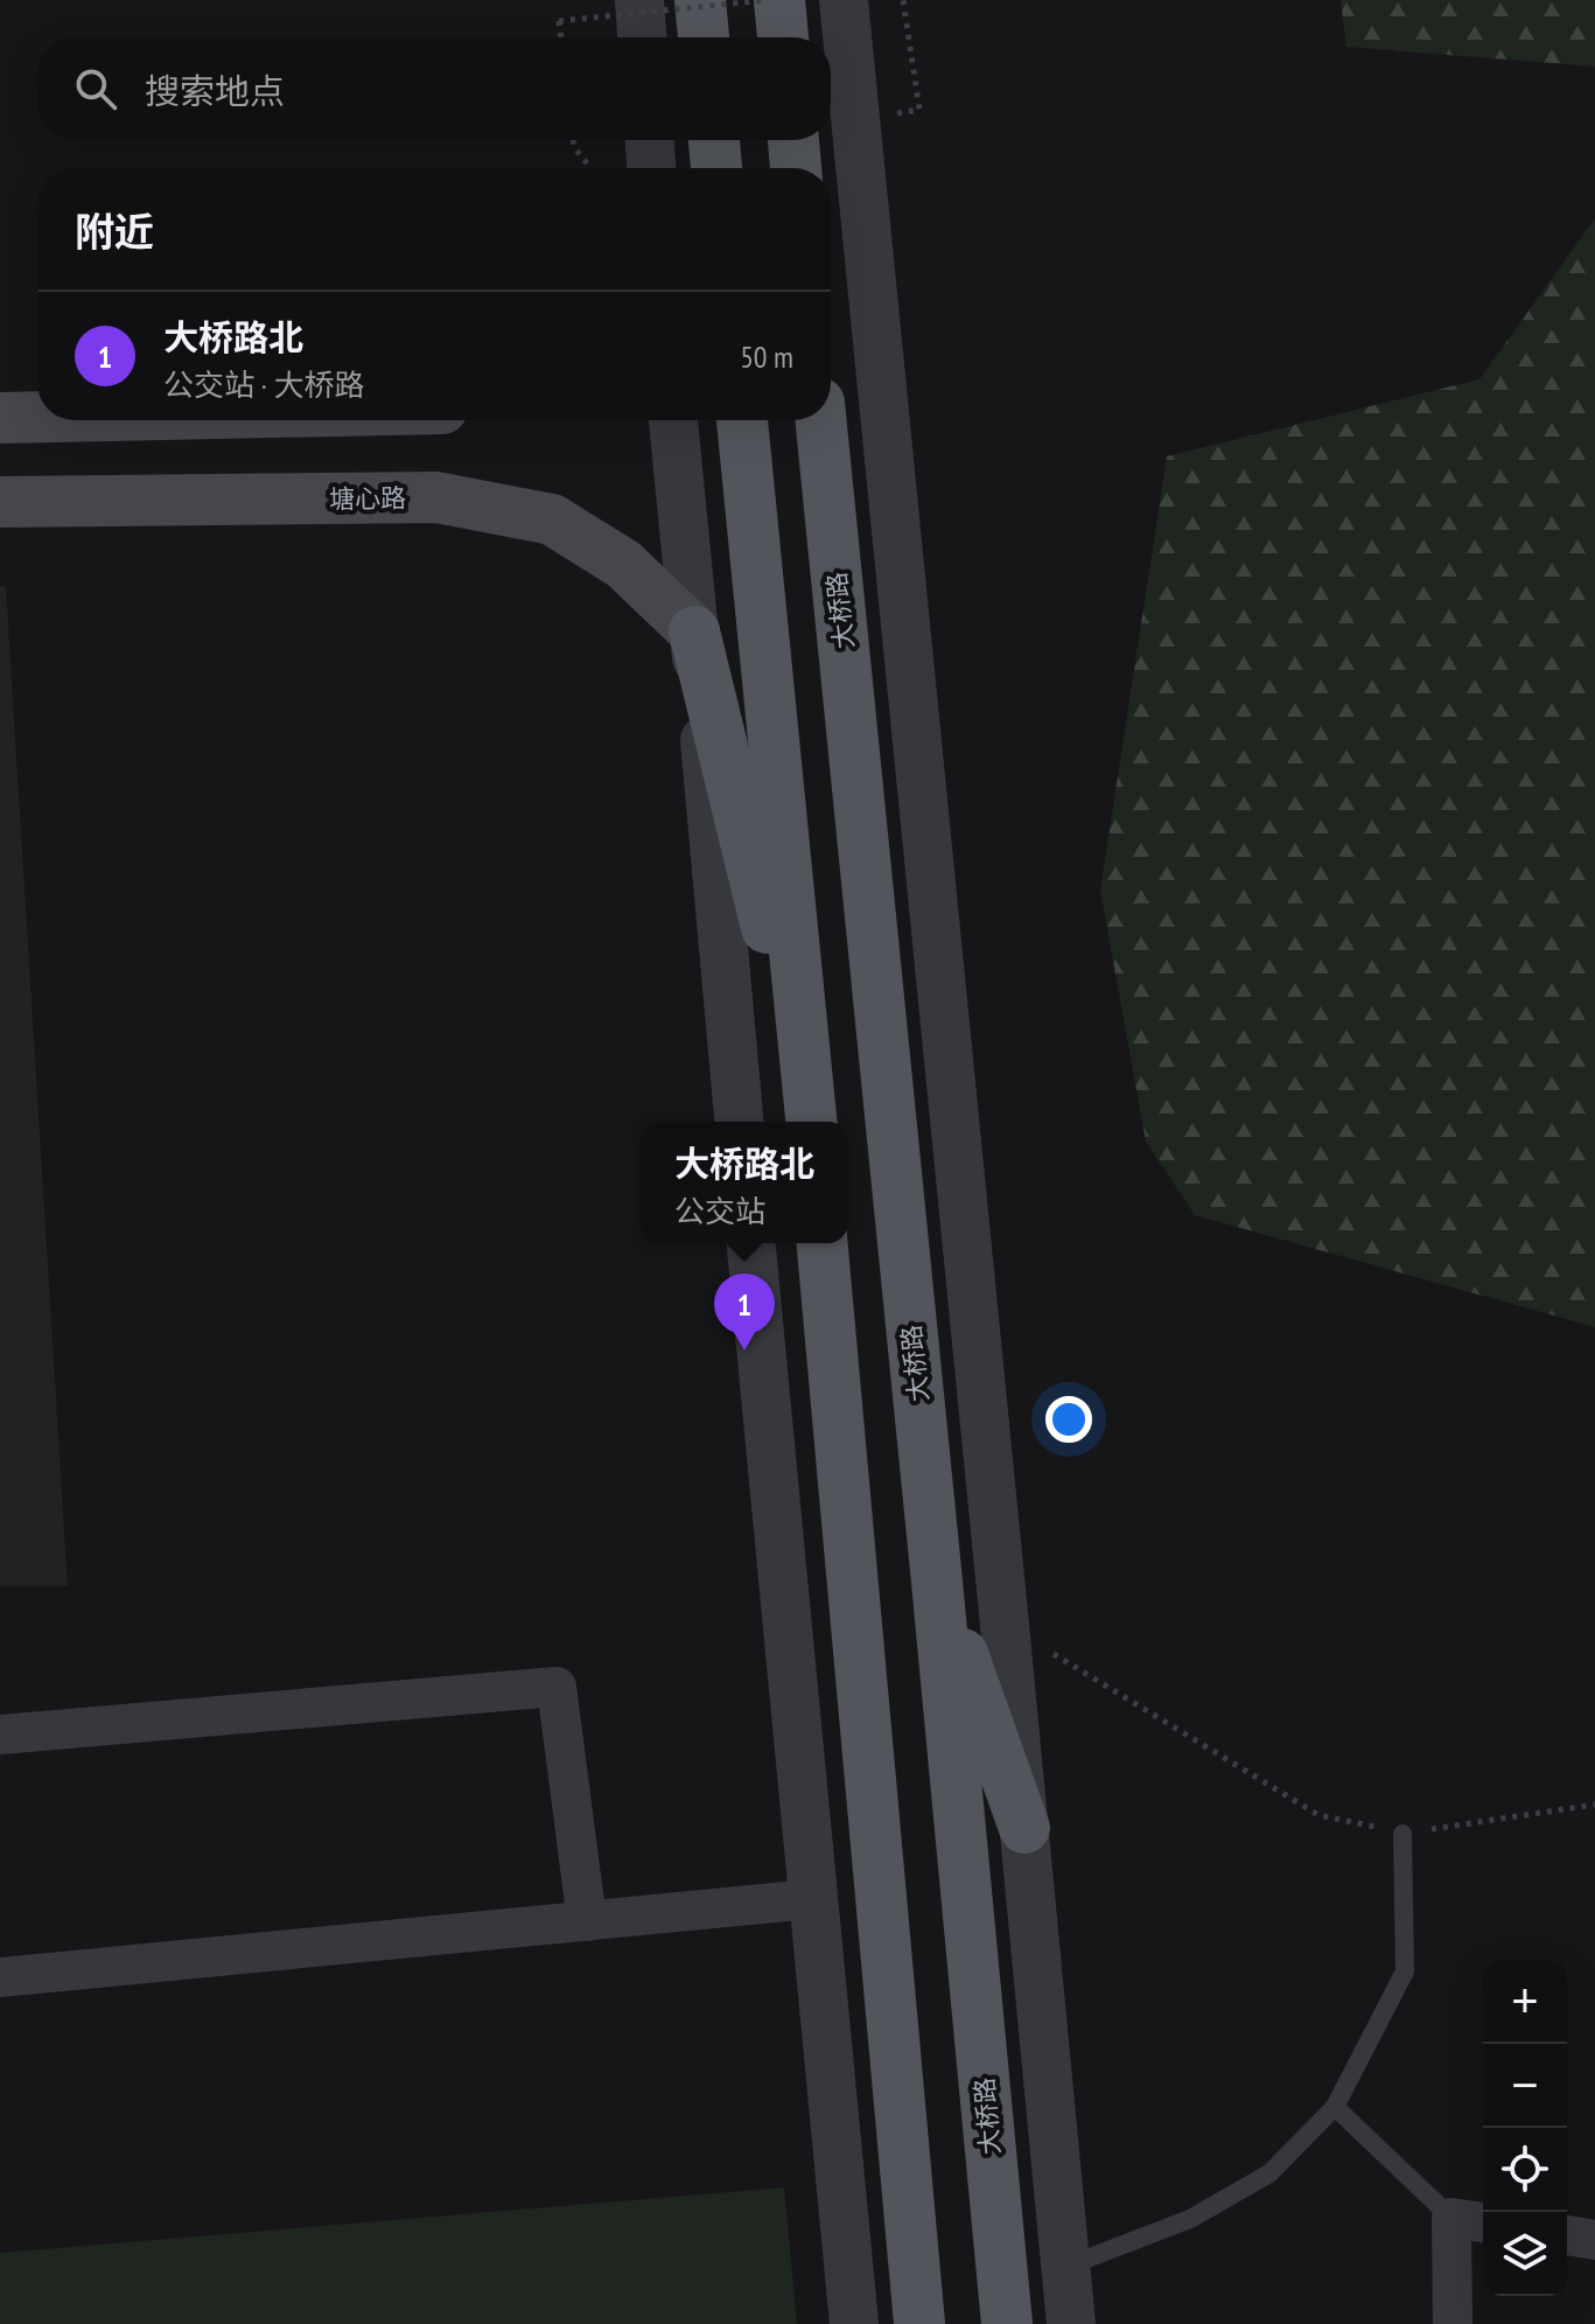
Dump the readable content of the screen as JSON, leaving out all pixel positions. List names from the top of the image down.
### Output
{
  "streets": {
    "main road": ["塘心路", "大桥路"]
  },
  "page": {
    "search": "搜索地点",
    "heading": "附近",
    "list": [
      {
        "mark": "1",
        "name": "大桥路北",
        "note": "公交站 · 大桥路",
        "value": "50 m"
      }
    ],
    "popup": ["大桥路北", "公交站"],
    "pins": "1",
    "map_buttons": ["+", "−"]
  }
}
